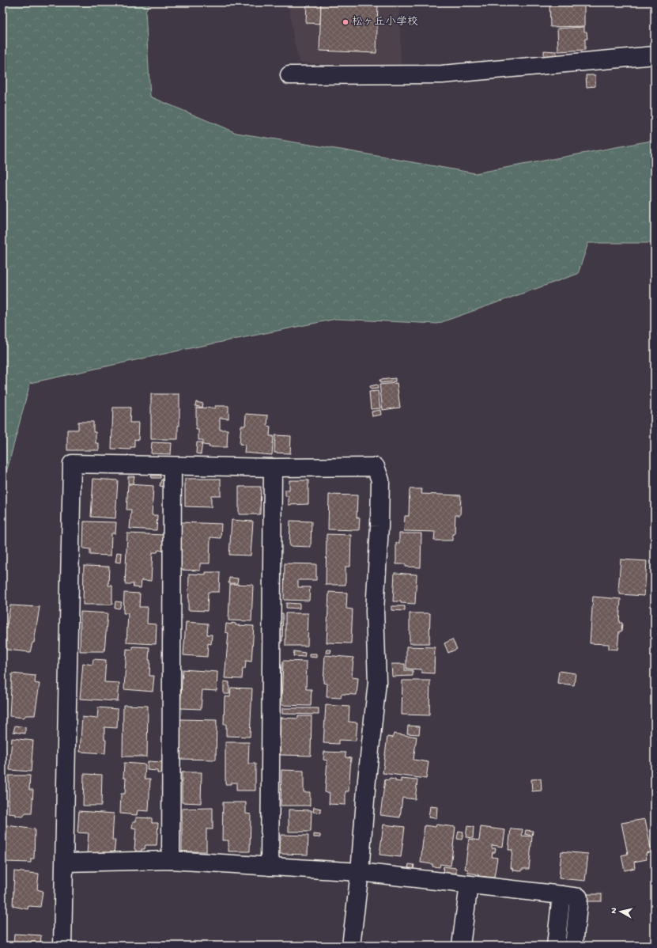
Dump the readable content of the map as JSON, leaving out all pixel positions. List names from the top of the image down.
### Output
{
  "places": ["松ヶ丘小学校"],
  "north": "left"
}
